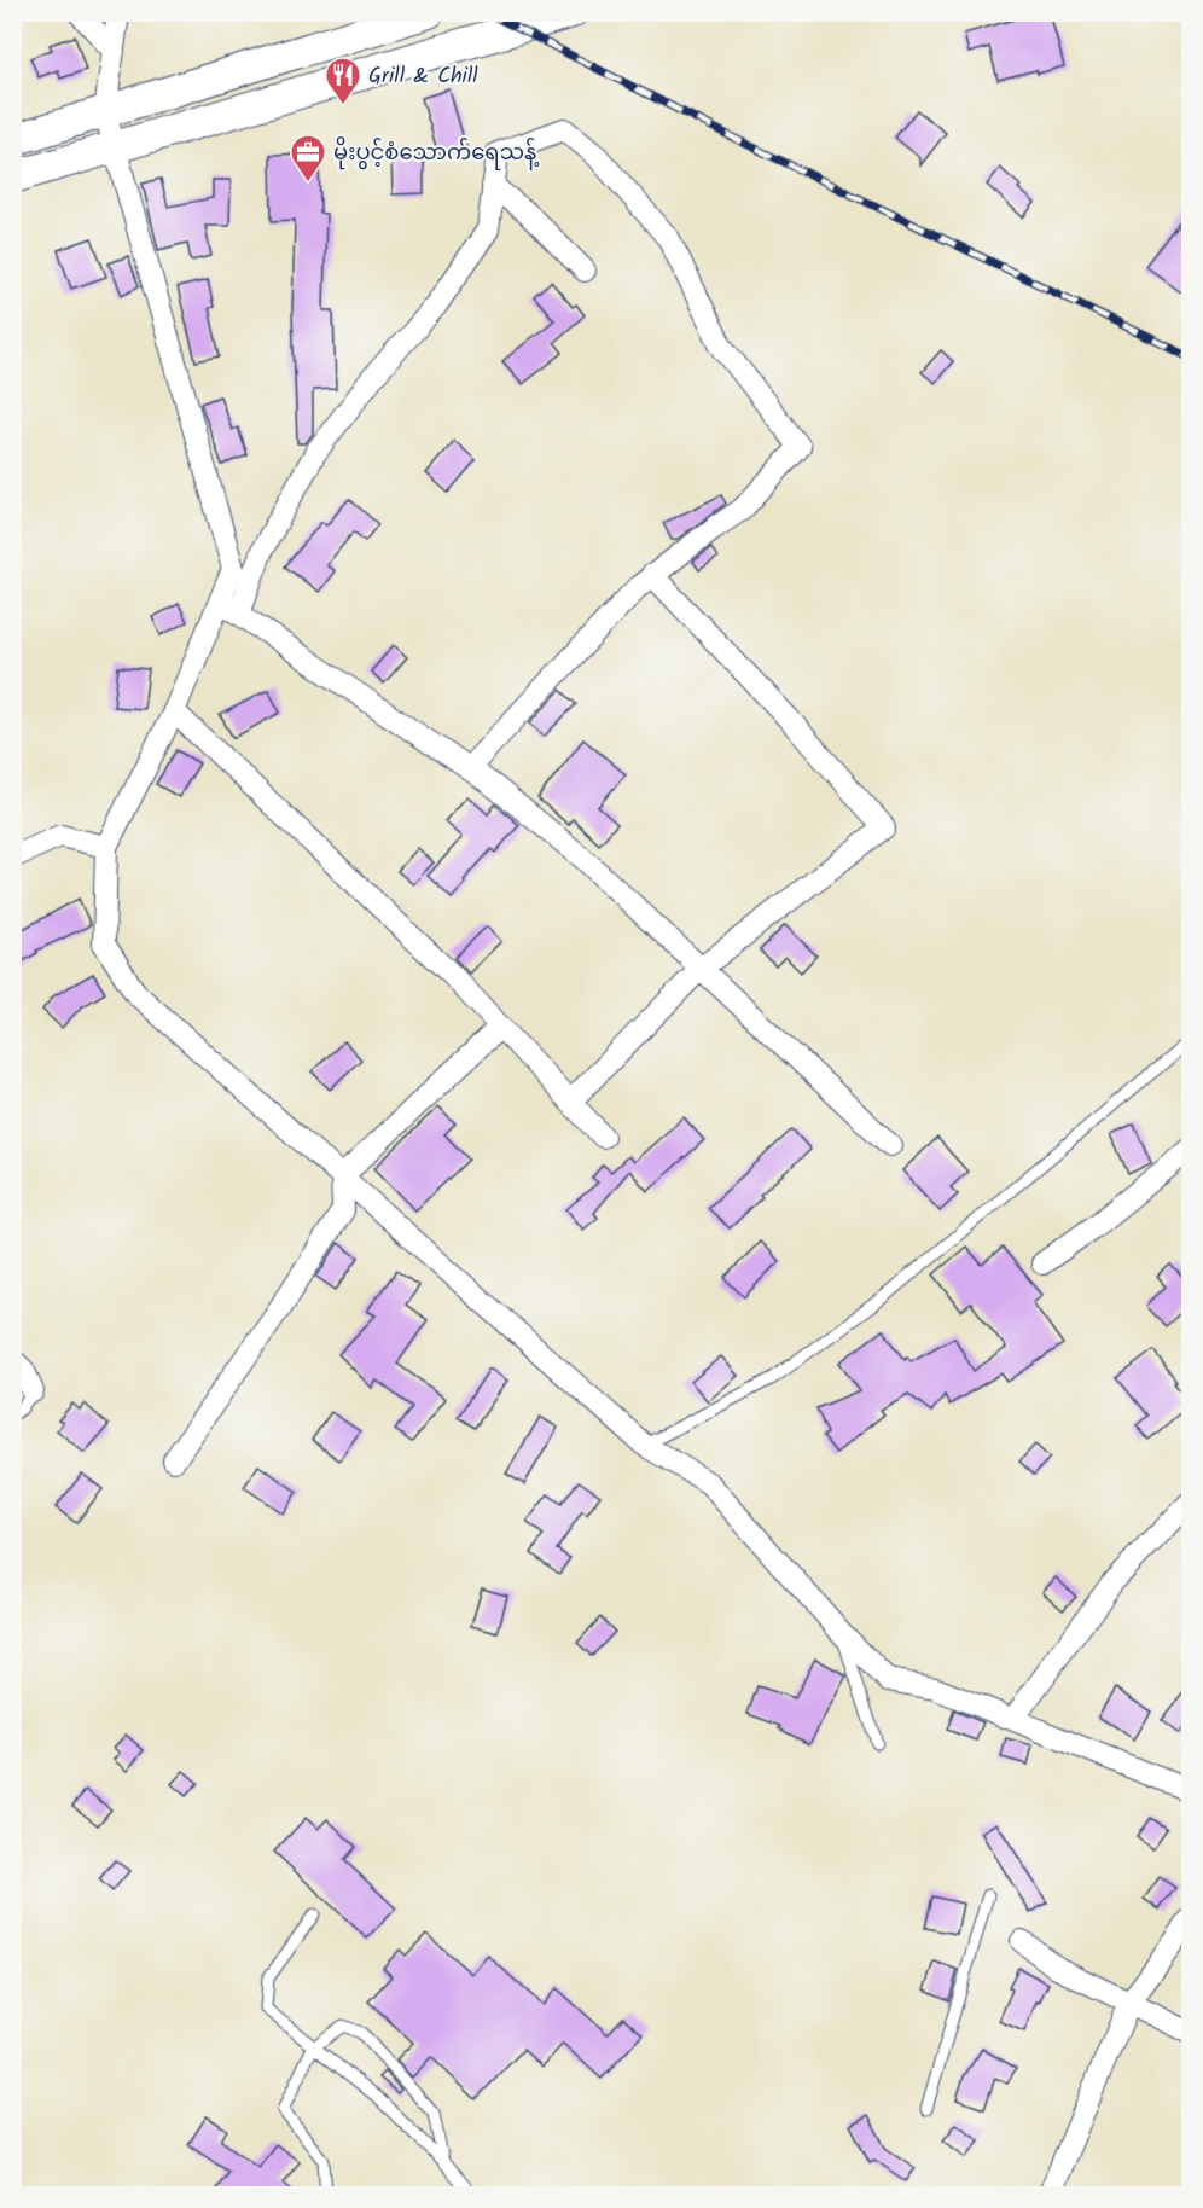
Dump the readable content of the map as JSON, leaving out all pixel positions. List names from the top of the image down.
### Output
{
  "places": {
    "restaurant": ["Grill & Chill"],
    "office": ["မိုးပွင့်စံသောက်ရေသန့်"]
  }
}
